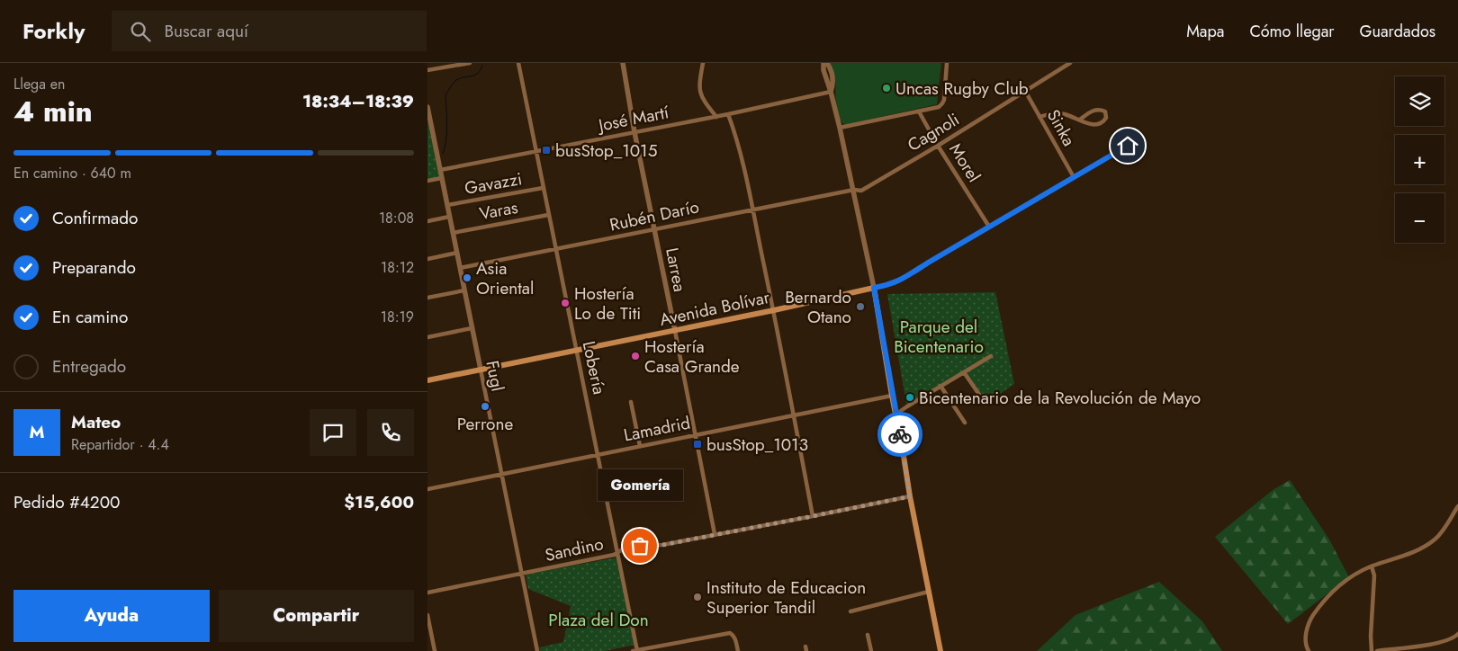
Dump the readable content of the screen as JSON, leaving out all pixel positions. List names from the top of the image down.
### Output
{
  "streets": {
    "main road": ["Avenida Bolívar"],
    "street": [
      "José Martí",
      "Sinka",
      "Cagnoli",
      "Morel",
      "Gavazzi",
      "Varas",
      "Rubén Darío",
      "Larrea",
      "Lobería",
      "Fugl",
      "Lamadrid",
      "Sandino"
    ]
  },
  "crossings": [
    ["José Martí", "Larrea"],
    ["José Martí", "Lobería"],
    ["José Martí", "Fugl"],
    ["Sinka", "Cagnoli"],
    ["Cagnoli", "Morel"],
    ["Cagnoli", "Rubén Darío"],
    ["Gavazzi", "Lobería"],
    ["Gavazzi", "Fugl"],
    ["Varas", "Lobería"],
    ["Varas", "Fugl"],
    ["Rubén Darío", "Larrea"],
    ["Rubén Darío", "Lobería"],
    ["Rubén Darío", "Fugl"],
    ["Larrea", "Avenida Bolívar"],
    ["Larrea", "Lamadrid"],
    ["Larrea", "Sandino"],
    ["Avenida Bolívar", "Lobería"],
    ["Avenida Bolívar", "Fugl"],
    ["Lobería", "Lamadrid"],
    ["Lobería", "Sandino"],
    ["Fugl", "Lamadrid"],
    ["Fugl", "Sandino"]
  ],
  "parks": ["Parque del Bicentenario", "Plaza del Don"],
  "places": {
    "other": [
      "Uncas Rugby Club",
      "Asia Oriental",
      "Hostería Lo de Titi",
      "Bernardo Otano",
      "Hostería Casa Grande",
      "Bicentenario de la Revolución de Mayo",
      "Perrone",
      "Gomería",
      "Instituto de Educacion Superior Tandil"
    ],
    "transit": ["busStop_1015", "busStop_1013"]
  },
  "page": {
    "header": "Forkly",
    "search": "Buscar aquí",
    "nav": ["Mapa", "Cómo llegar", "Guardados"],
    "heading": ["4 min", "Llega en", "18:34–18:39"],
    "panel": [
      "Mateo",
      "Repartidor · 4.4",
      "Pedido #4200",
      "$15,600"
    ],
    "map_buttons": ["+", "−"],
    "bar": "En camino · 640 m",
    "list": [
      ["Confirmado", "18:08"],
      ["Preparando", "18:12"],
      ["En camino", "18:19"],
      "Entregado"
    ],
    "round": "M",
    "bubble": "Gomería",
    "buttons": ["Ayuda", "Compartir"]
  }
}
